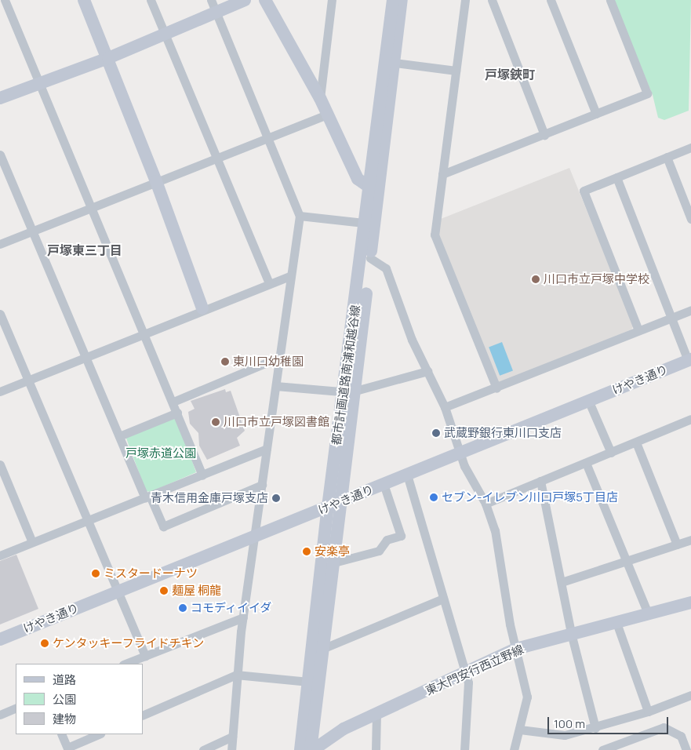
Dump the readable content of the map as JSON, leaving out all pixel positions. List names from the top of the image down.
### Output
{
  "streets": {
    "street": ["都市計画道路南浦和越谷線", "けやき通り", "東大門安行西立野線"]
  },
  "crossings": [
    ["都市計画道路南浦和越谷線", "けやき通り"],
    ["都市計画道路南浦和越谷線", "東大門安行西立野線"]
  ],
  "districts": ["戸塚鋏町", "戸塚東三丁目"],
  "parks": ["戸塚赤道公園"],
  "places": [
    "川口市立戸塚中学校",
    "東川口幼稚園",
    "川口市立戸塚図書館",
    "武蔵野銀行東川口支店",
    "セブン-イレブン川口戸塚5丁目店",
    "青木信用金庫戸塚支店",
    "安楽亭",
    "ミスタードーナツ",
    "麺屋 桐龍",
    "コモディイイダ",
    "ケンタッキーフライドチキン"
  ],
  "legend": ["道路", "公園", "建物"],
  "scale_bar": "100 m"
}
